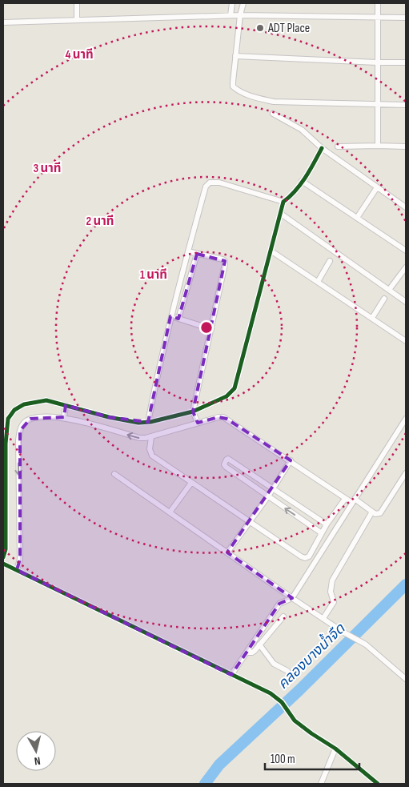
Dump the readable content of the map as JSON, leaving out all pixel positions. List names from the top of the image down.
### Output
{
  "water": ["คลองบางน้ำจืด"],
  "places": ["ADT Place"],
  "scale_bar": "100 m",
  "north": "bottom",
  "rings": [
    "4 นาที",
    "3 นาที",
    "2 นาที",
    "1 นาที"
  ]
}
